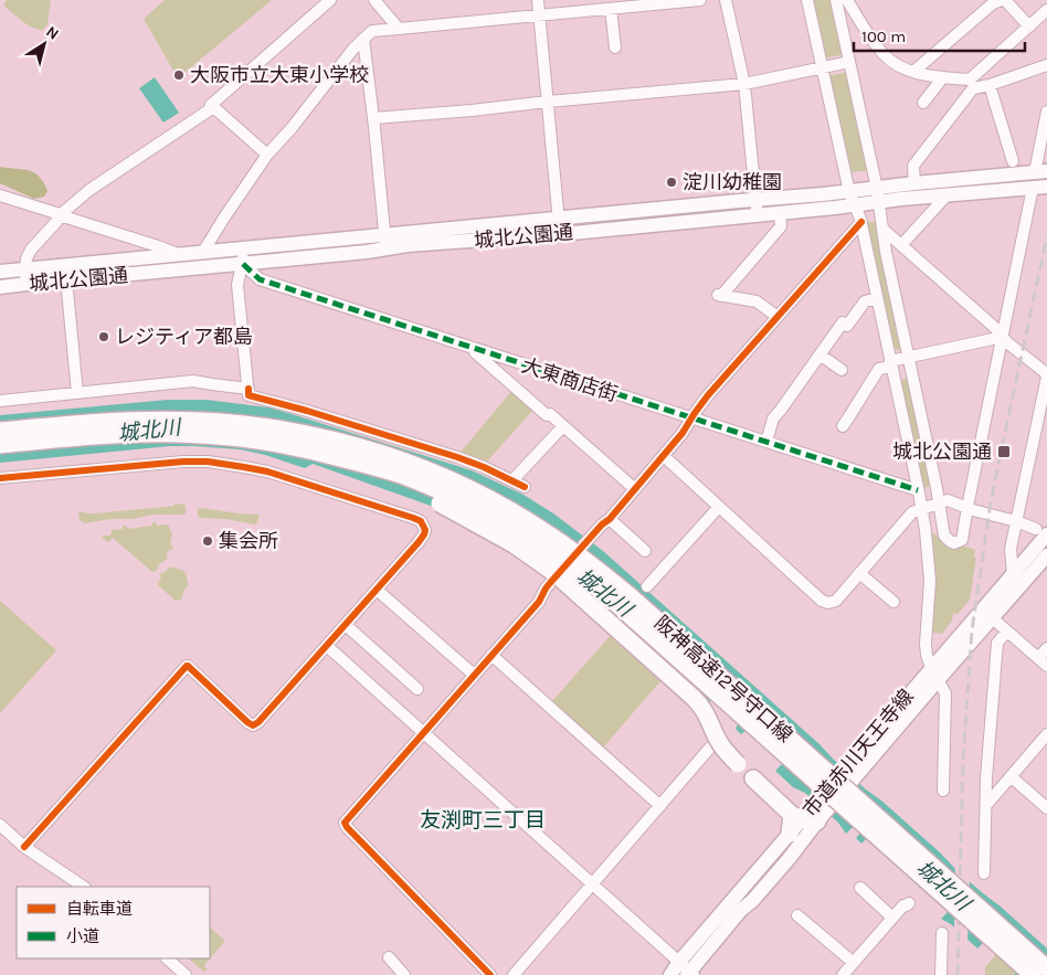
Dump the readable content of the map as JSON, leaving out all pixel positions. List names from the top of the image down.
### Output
{
  "streets": {
    "highway": ["阪神高速12号守口線"],
    "main road": ["城北公園通", "市道赤川天王寺線"],
    "street": ["大東商店街"]
  },
  "crossings": [
    ["城北公園通", "大東商店街"]
  ],
  "districts": ["友渕町三丁目"],
  "water": ["城北川"],
  "places": {
    "other": [
      "大阪市立大東小学校",
      "淀川幼稚園",
      "レジティア都島",
      "集会所"
    ],
    "transit": ["城北公園通"]
  },
  "legend": ["自転車道", "小道"],
  "scale_bar": "100 m",
  "north": "top right"
}
